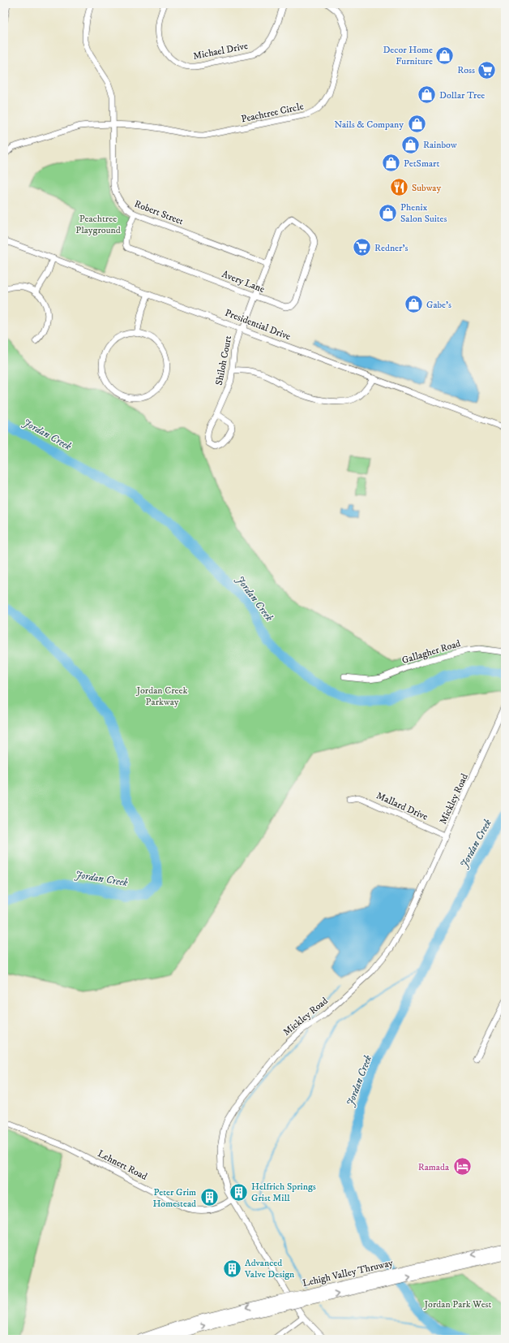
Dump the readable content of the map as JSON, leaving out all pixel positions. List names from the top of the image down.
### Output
{
  "streets": {
    "highway": ["Lehigh Valley Thruway"],
    "street": [
      "Michael Drive",
      "Peachtree Circle",
      "Robert Street",
      "Avery Lane",
      "Presidential Drive",
      "Shiloh Court",
      "Gallagher Road",
      "Mickley Road",
      "Mallard Drive",
      "Lehnert Road"
    ]
  },
  "crossings": [
    ["Peachtree Circle", "Robert Street"],
    ["Robert Street", "Avery Lane"],
    ["Robert Street", "Shiloh Court"],
    ["Avery Lane", "Shiloh Court"],
    ["Presidential Drive", "Shiloh Court"],
    ["Mickley Road", "Mallard Drive"],
    ["Mickley Road", "Lehnert Road"]
  ],
  "water": ["Jordan Creek"],
  "parks": ["Peachtree Playground", "Jordan Creek Parkway", "Jordan Park West"],
  "places": {
    "shop": [
      "Decor Home Furniture",
      "Dollar Tree",
      "Nails & Company",
      "Rainbow",
      "PetSmart",
      "Phenix Salon Suites",
      "Gabe's"
    ],
    "supermarket": ["Ross", "Redner's"],
    "restaurant": ["Subway"],
    "hotel": ["Ramada"],
    "building": ["Helfrich Springs Grist Mill", "Peter Grim Homestead", "Advanced Valve Design"]
  }
}
